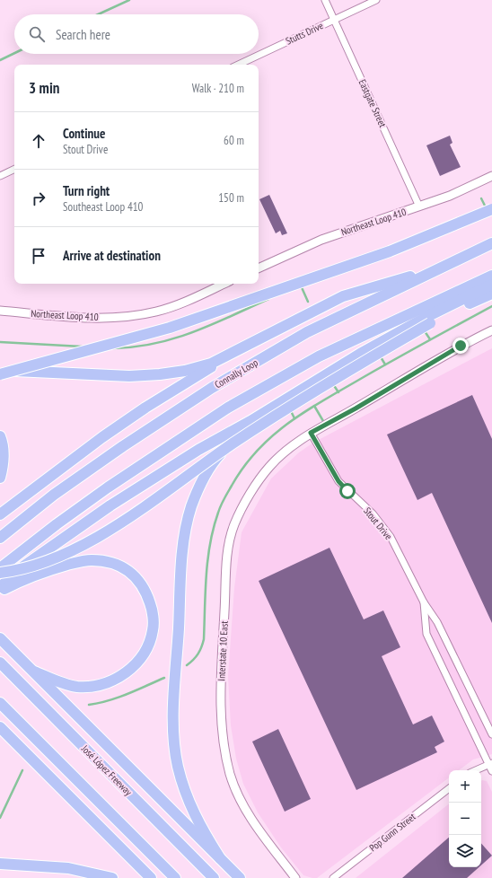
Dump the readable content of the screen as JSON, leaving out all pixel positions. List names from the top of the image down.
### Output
{
  "streets": {
    "highway": ["Connally Loop", "José López Freeway"],
    "main road": ["Northeast Loop 410", "Interstate 10 East"],
    "street": [
      "Stutts Drive",
      "Eastgate Street",
      "Stout Drive",
      "Pop Gunn Street"
    ]
  },
  "crossings": [
    ["Stutts Drive", "Eastgate Street"],
    ["Eastgate Street", "Northeast Loop 410"],
    ["Stout Drive", "Interstate 10 East"]
  ],
  "page": {
    "search": "Search here",
    "heading": ["3 min", "Walk · 210 m"],
    "list": [
      ["Continue", "Stout Drive", "60 m"],
      ["Turn right", "Southeast Loop 410", "150 m"],
      "Arrive at destination"
    ],
    "map_buttons": ["+", "−"]
  }
}
